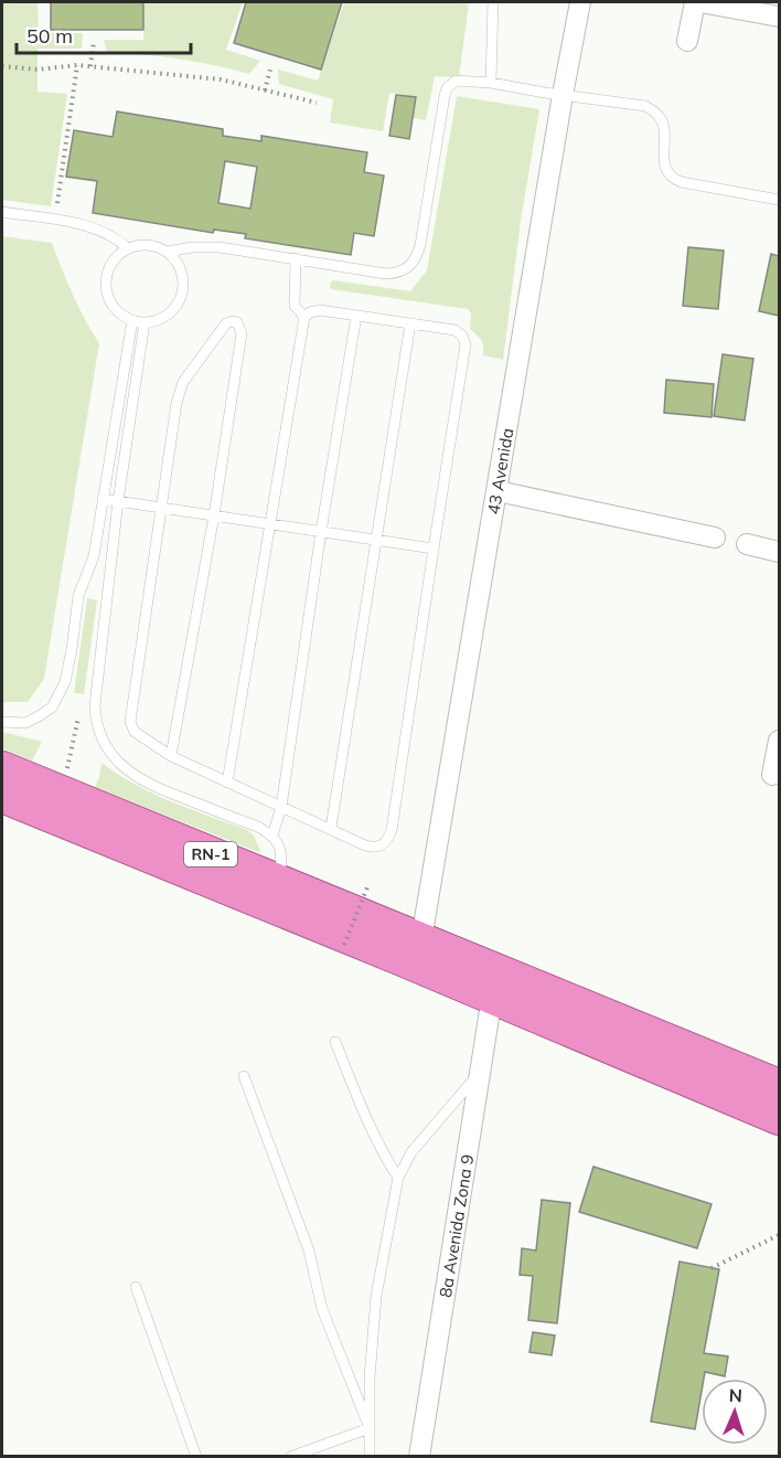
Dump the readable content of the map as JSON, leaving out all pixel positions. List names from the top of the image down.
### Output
{
  "streets": {
    "highway": ["RN-1"],
    "street": ["43 Avenida", "8a Avenida Zona 9"]
  },
  "crossings": [
    ["43 Avenida", "RN-1"],
    ["RN-1", "8a Avenida Zona 9"]
  ],
  "scale_bar": "50 m",
  "north": "top"
}
